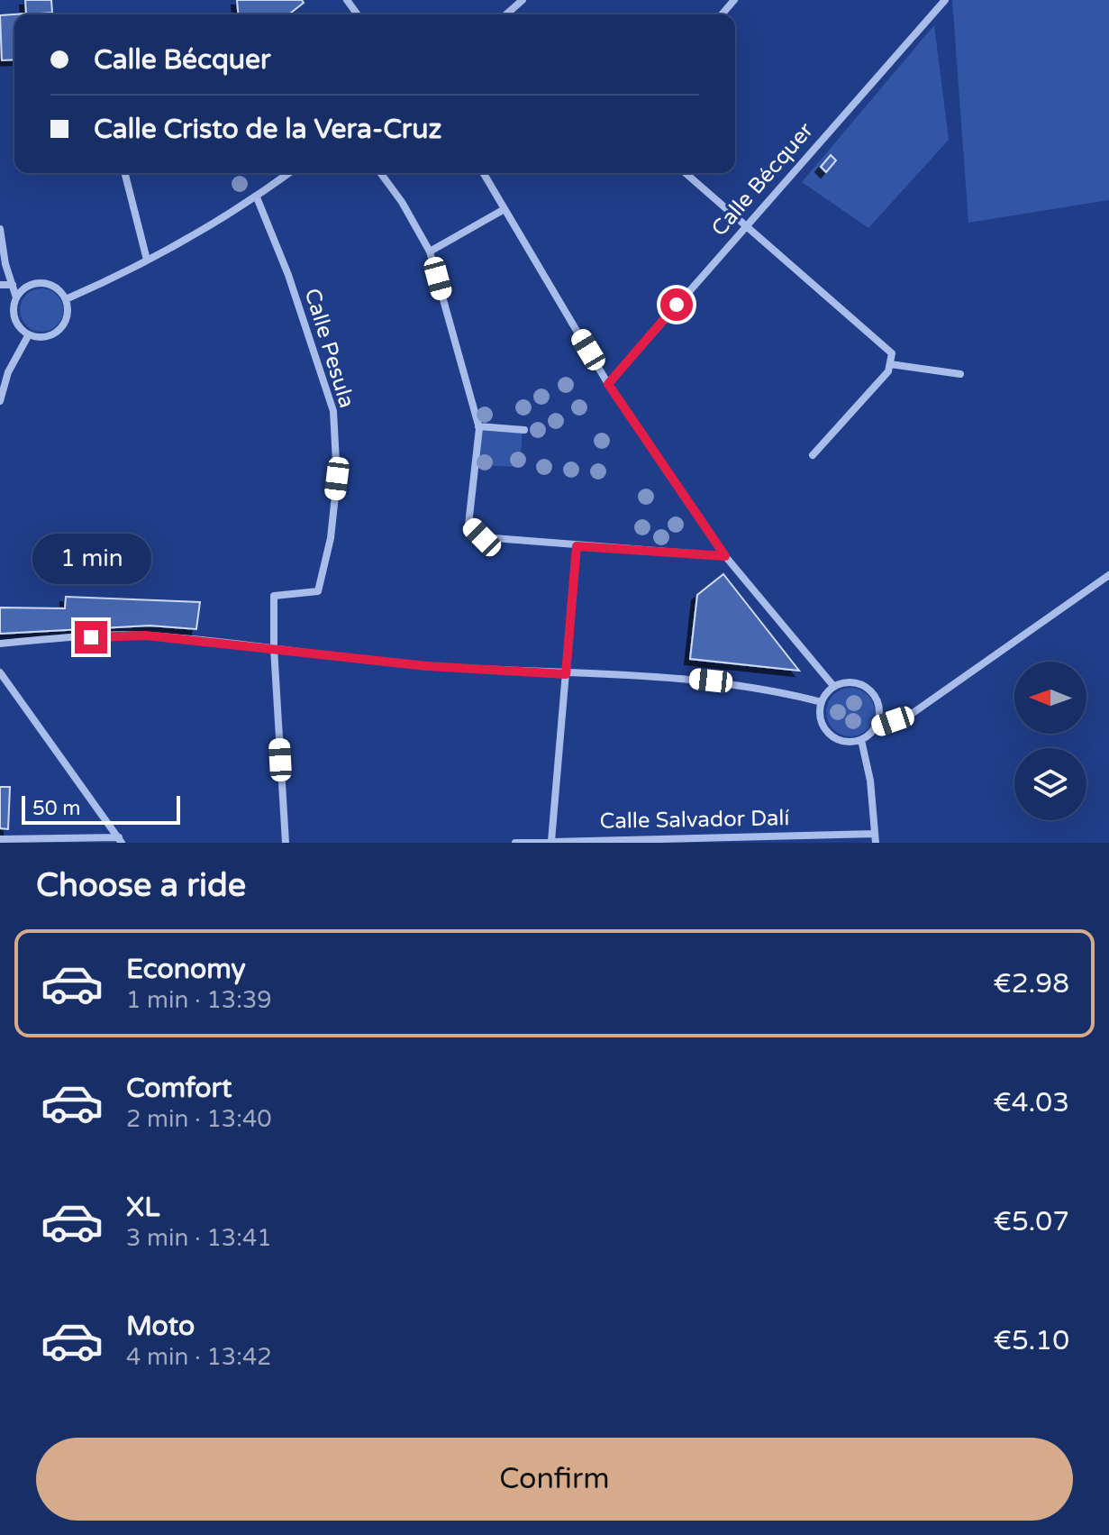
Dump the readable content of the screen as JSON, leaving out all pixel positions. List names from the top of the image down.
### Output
{
  "streets": {
    "street": ["Calle Bécquer", "Calle Pesula", "Calle Salvador Dalí"]
  },
  "scale_bar": "50 m",
  "north": "left",
  "page": {
    "banner": ["Calle Bécquer", "Calle Cristo de la Vera-Cruz"],
    "bubble": "1 min",
    "scale": "50 m",
    "heading": "Choose a ride",
    "list": [
      {
        "name": "Economy",
        "note": "1 min · 13:39",
        "value": "€2.98"
      },
      {
        "name": "Comfort",
        "note": "2 min · 13:40",
        "value": "€4.03"
      },
      {
        "name": "XL",
        "note": "3 min · 13:41",
        "value": "€5.07"
      },
      {
        "name": "Moto",
        "note": "4 min · 13:42",
        "value": "€5.10"
      }
    ],
    "buttons": "Confirm"
  }
}
